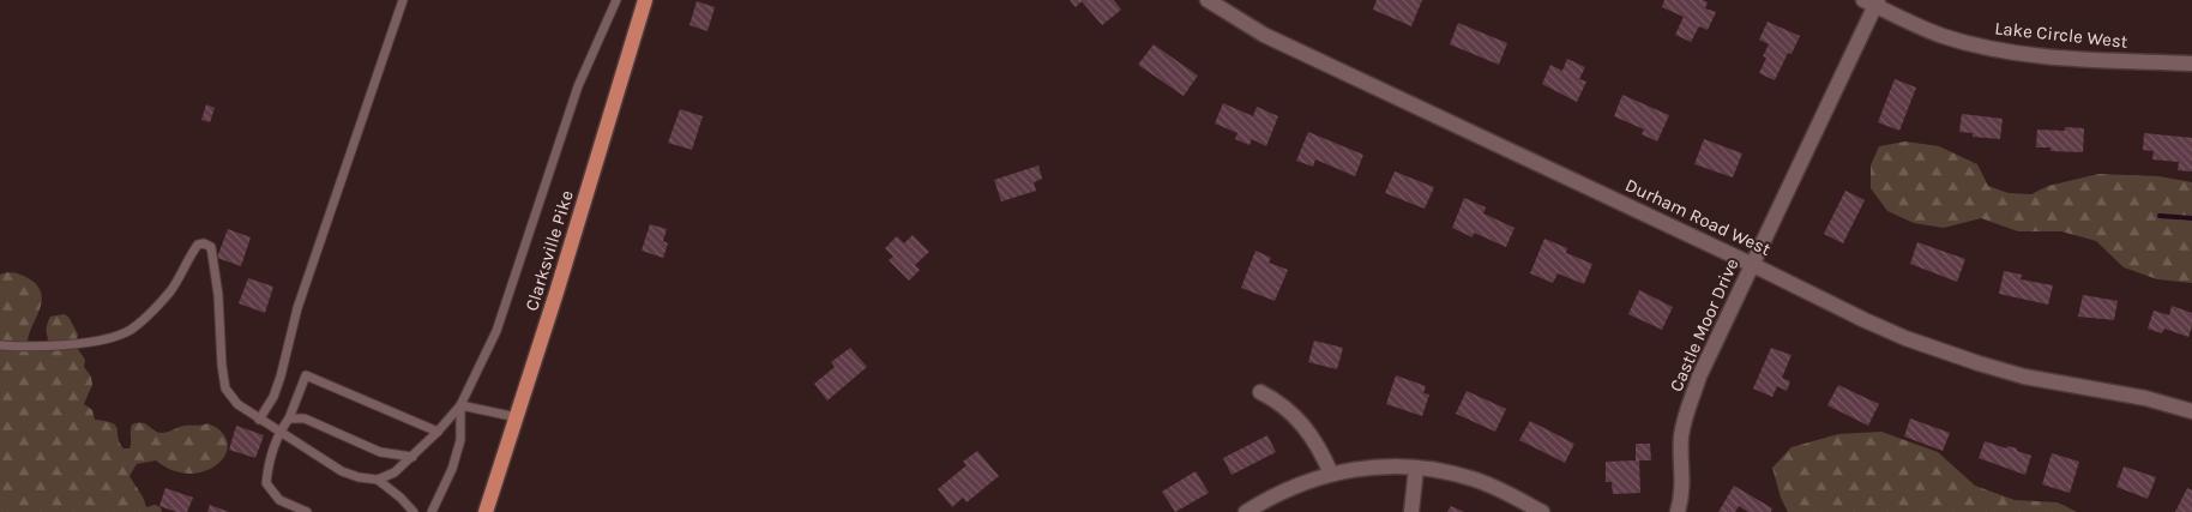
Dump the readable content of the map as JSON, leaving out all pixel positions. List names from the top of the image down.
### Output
{
  "streets": {
    "main road": ["Clarksville Pike"],
    "street": ["Lake Circle West", "Durham Road West", "Castle Moor Drive"]
  },
  "crossings": [
    ["Lake Circle West", "Castle Moor Drive"],
    ["Durham Road West", "Castle Moor Drive"]
  ]
}
